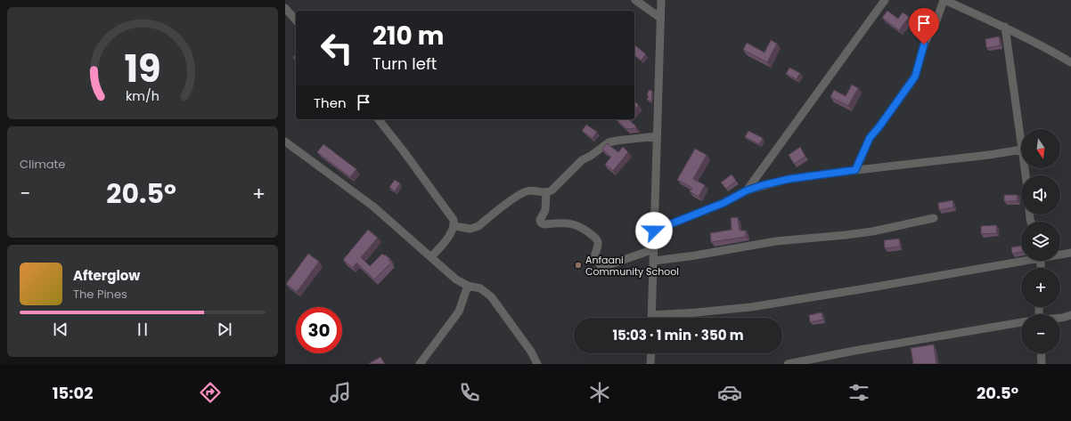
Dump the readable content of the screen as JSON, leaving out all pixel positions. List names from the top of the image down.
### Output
{
  "places": ["Anfaani Community School"],
  "north": "bottom",
  "page": {
    "turn": ["210 m", "Turn left"],
    "then": "Then",
    "tile": "Climate",
    "map_buttons": ["+", "−"],
    "heat": ["−", "20.5°", "+"],
    "song": ["Afterglow", "The Pines"],
    "limit": "30",
    "trip": "15:03 · 1 min · 350 m",
    "tabs": ["15:02", "20.5°"],
    "gauge": ["19", "km/h"]
  }
}
